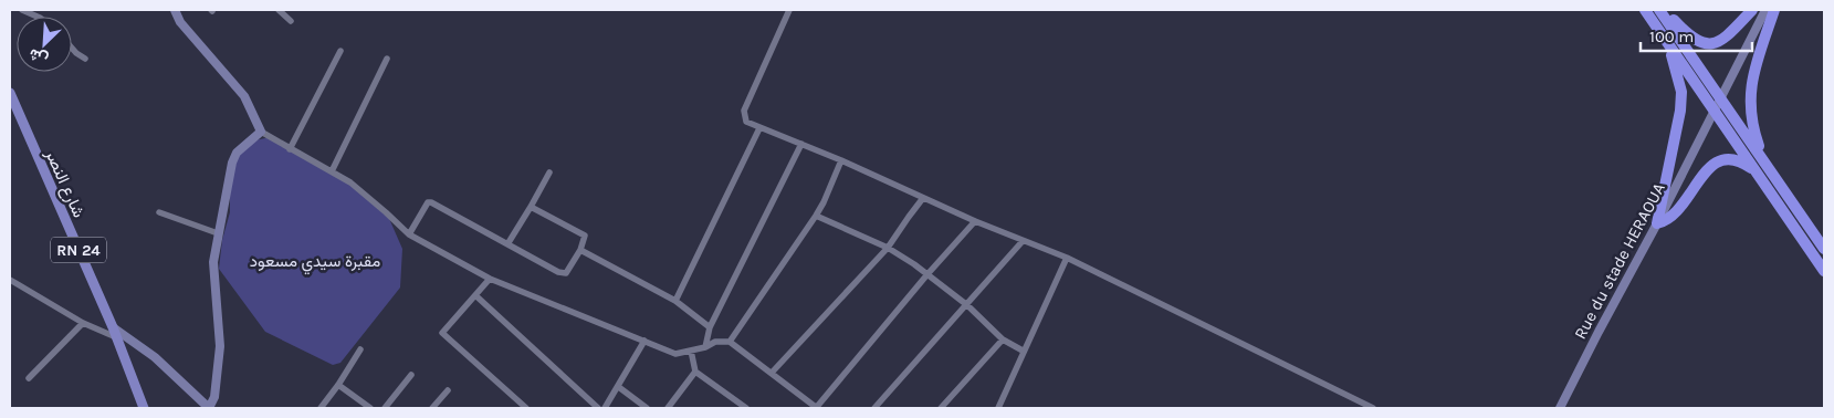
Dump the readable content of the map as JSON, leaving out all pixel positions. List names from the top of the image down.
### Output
{
  "streets": {
    "main road": ["شارع النصر", "RN 24"],
    "street": ["Rue du stade HERAOUA"]
  },
  "parks": ["مقبرة سيدي مسعود"],
  "scale_bar": "100 m",
  "north": "bottom left"
}
